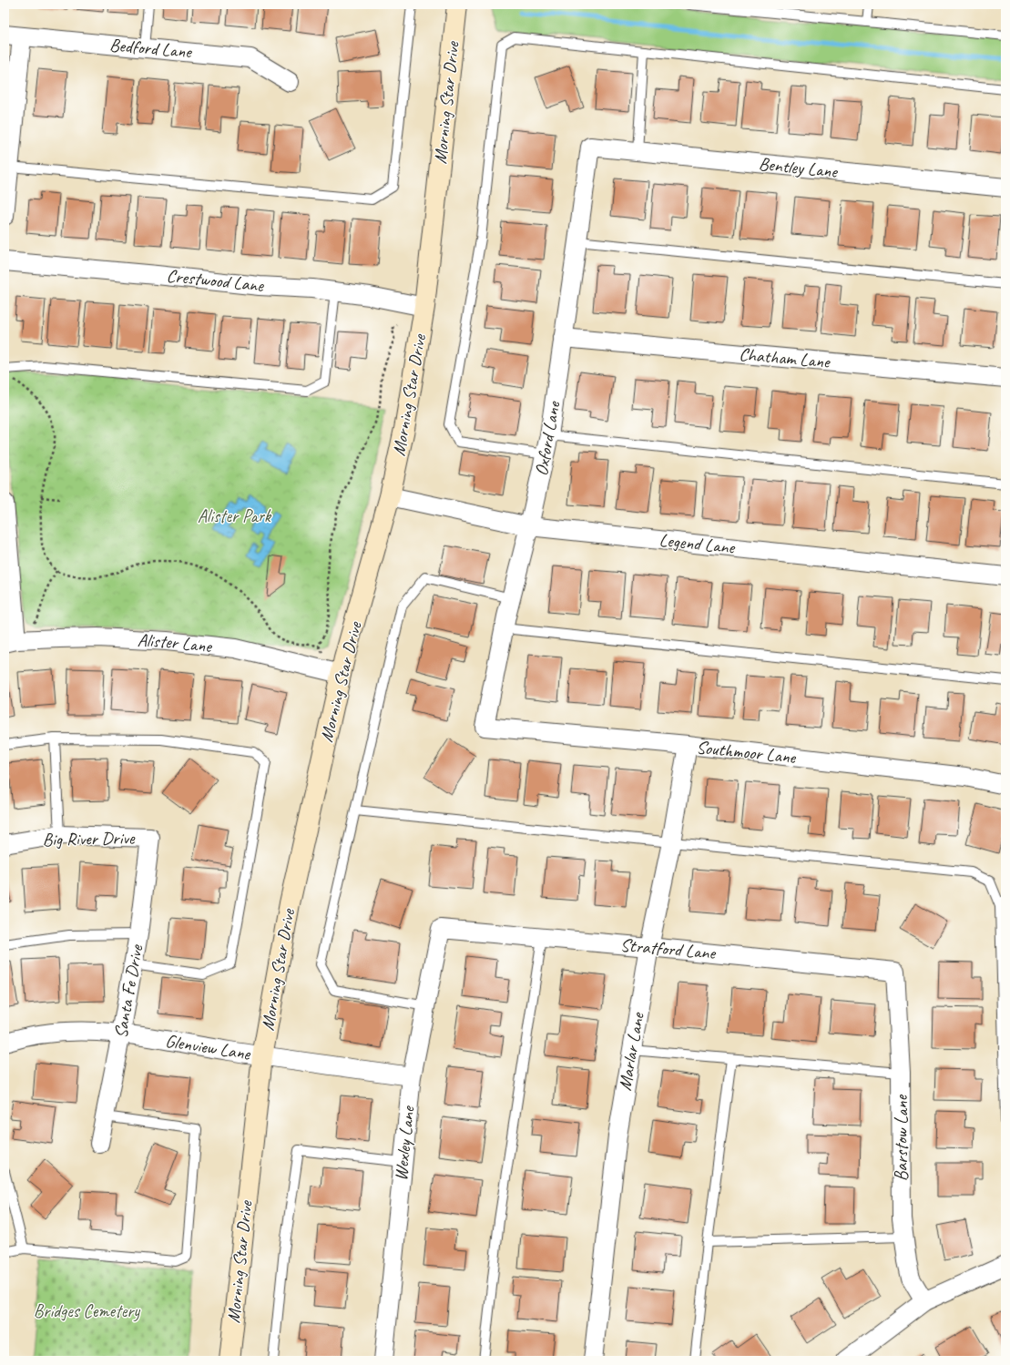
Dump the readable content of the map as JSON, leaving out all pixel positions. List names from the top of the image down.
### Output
{
  "streets": {
    "street": [
      "Bedford Lane",
      "Morning Star Drive",
      "Bentley Lane",
      "Crestwood Lane",
      "Chatham Lane",
      "Oxford Lane",
      "Legend Lane",
      "Alister Lane",
      "Southmoor Lane",
      "Big River Drive",
      "Stratford Lane",
      "Santa Fe Drive",
      "Glenview Lane",
      "Marlar Lane",
      "Barstow Lane",
      "Wexley Lane"
    ]
  },
  "crossings": [
    ["Morning Star Drive", "Crestwood Lane"],
    ["Morning Star Drive", "Legend Lane"],
    ["Morning Star Drive", "Alister Lane"],
    ["Morning Star Drive", "Glenview Lane"],
    ["Bentley Lane", "Oxford Lane"],
    ["Chatham Lane", "Oxford Lane"],
    ["Oxford Lane", "Legend Lane"],
    ["Oxford Lane", "Southmoor Lane"],
    ["Southmoor Lane", "Marlar Lane"],
    ["Big River Drive", "Santa Fe Drive"],
    ["Stratford Lane", "Marlar Lane"],
    ["Stratford Lane", "Barstow Lane"],
    ["Stratford Lane", "Wexley Lane"],
    ["Santa Fe Drive", "Glenview Lane"],
    ["Glenview Lane", "Wexley Lane"]
  ],
  "parks": ["Alister Park", "Bridges Cemetery"]
}
